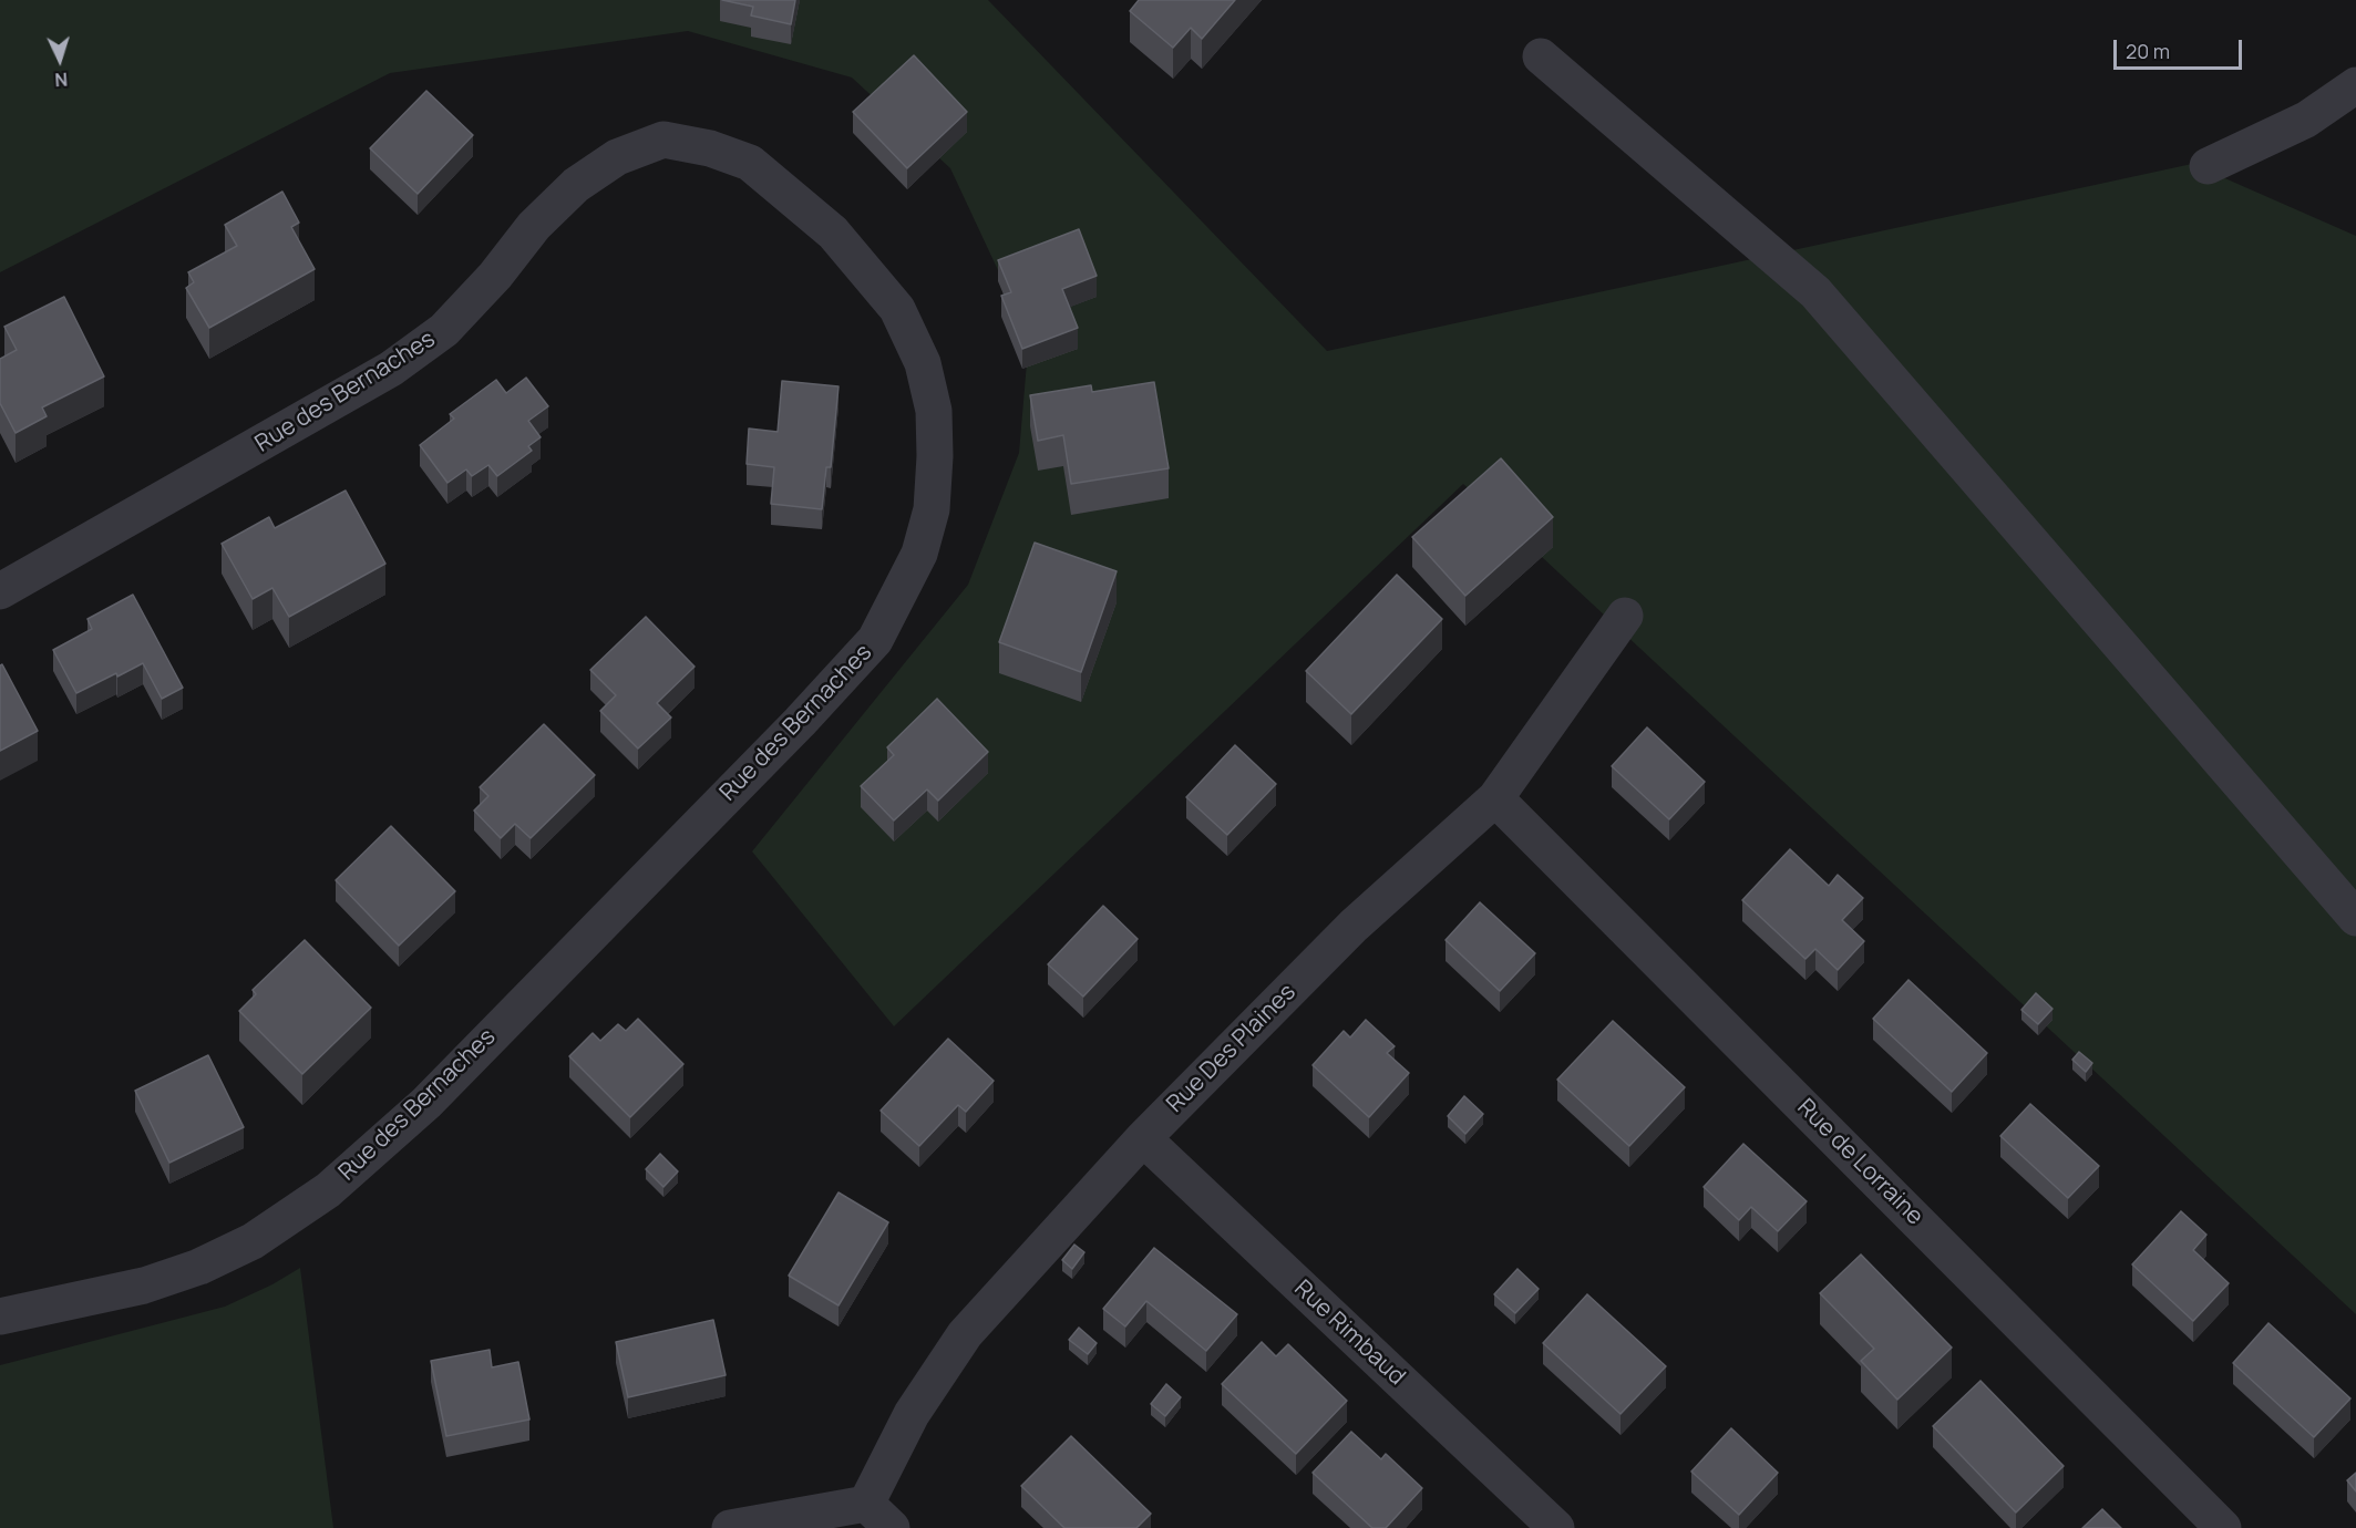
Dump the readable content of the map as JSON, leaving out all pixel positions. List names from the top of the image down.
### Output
{
  "streets": {
    "street": [
      "Rue des Bernaches",
      "Rue Des Plaines",
      "Rue de Lorraine",
      "Rue Rimbaud"
    ]
  },
  "crossings": [
    ["Rue Des Plaines", "Rue de Lorraine"],
    ["Rue Des Plaines", "Rue Rimbaud"]
  ],
  "scale_bar": "20 m",
  "north": "bottom"
}
